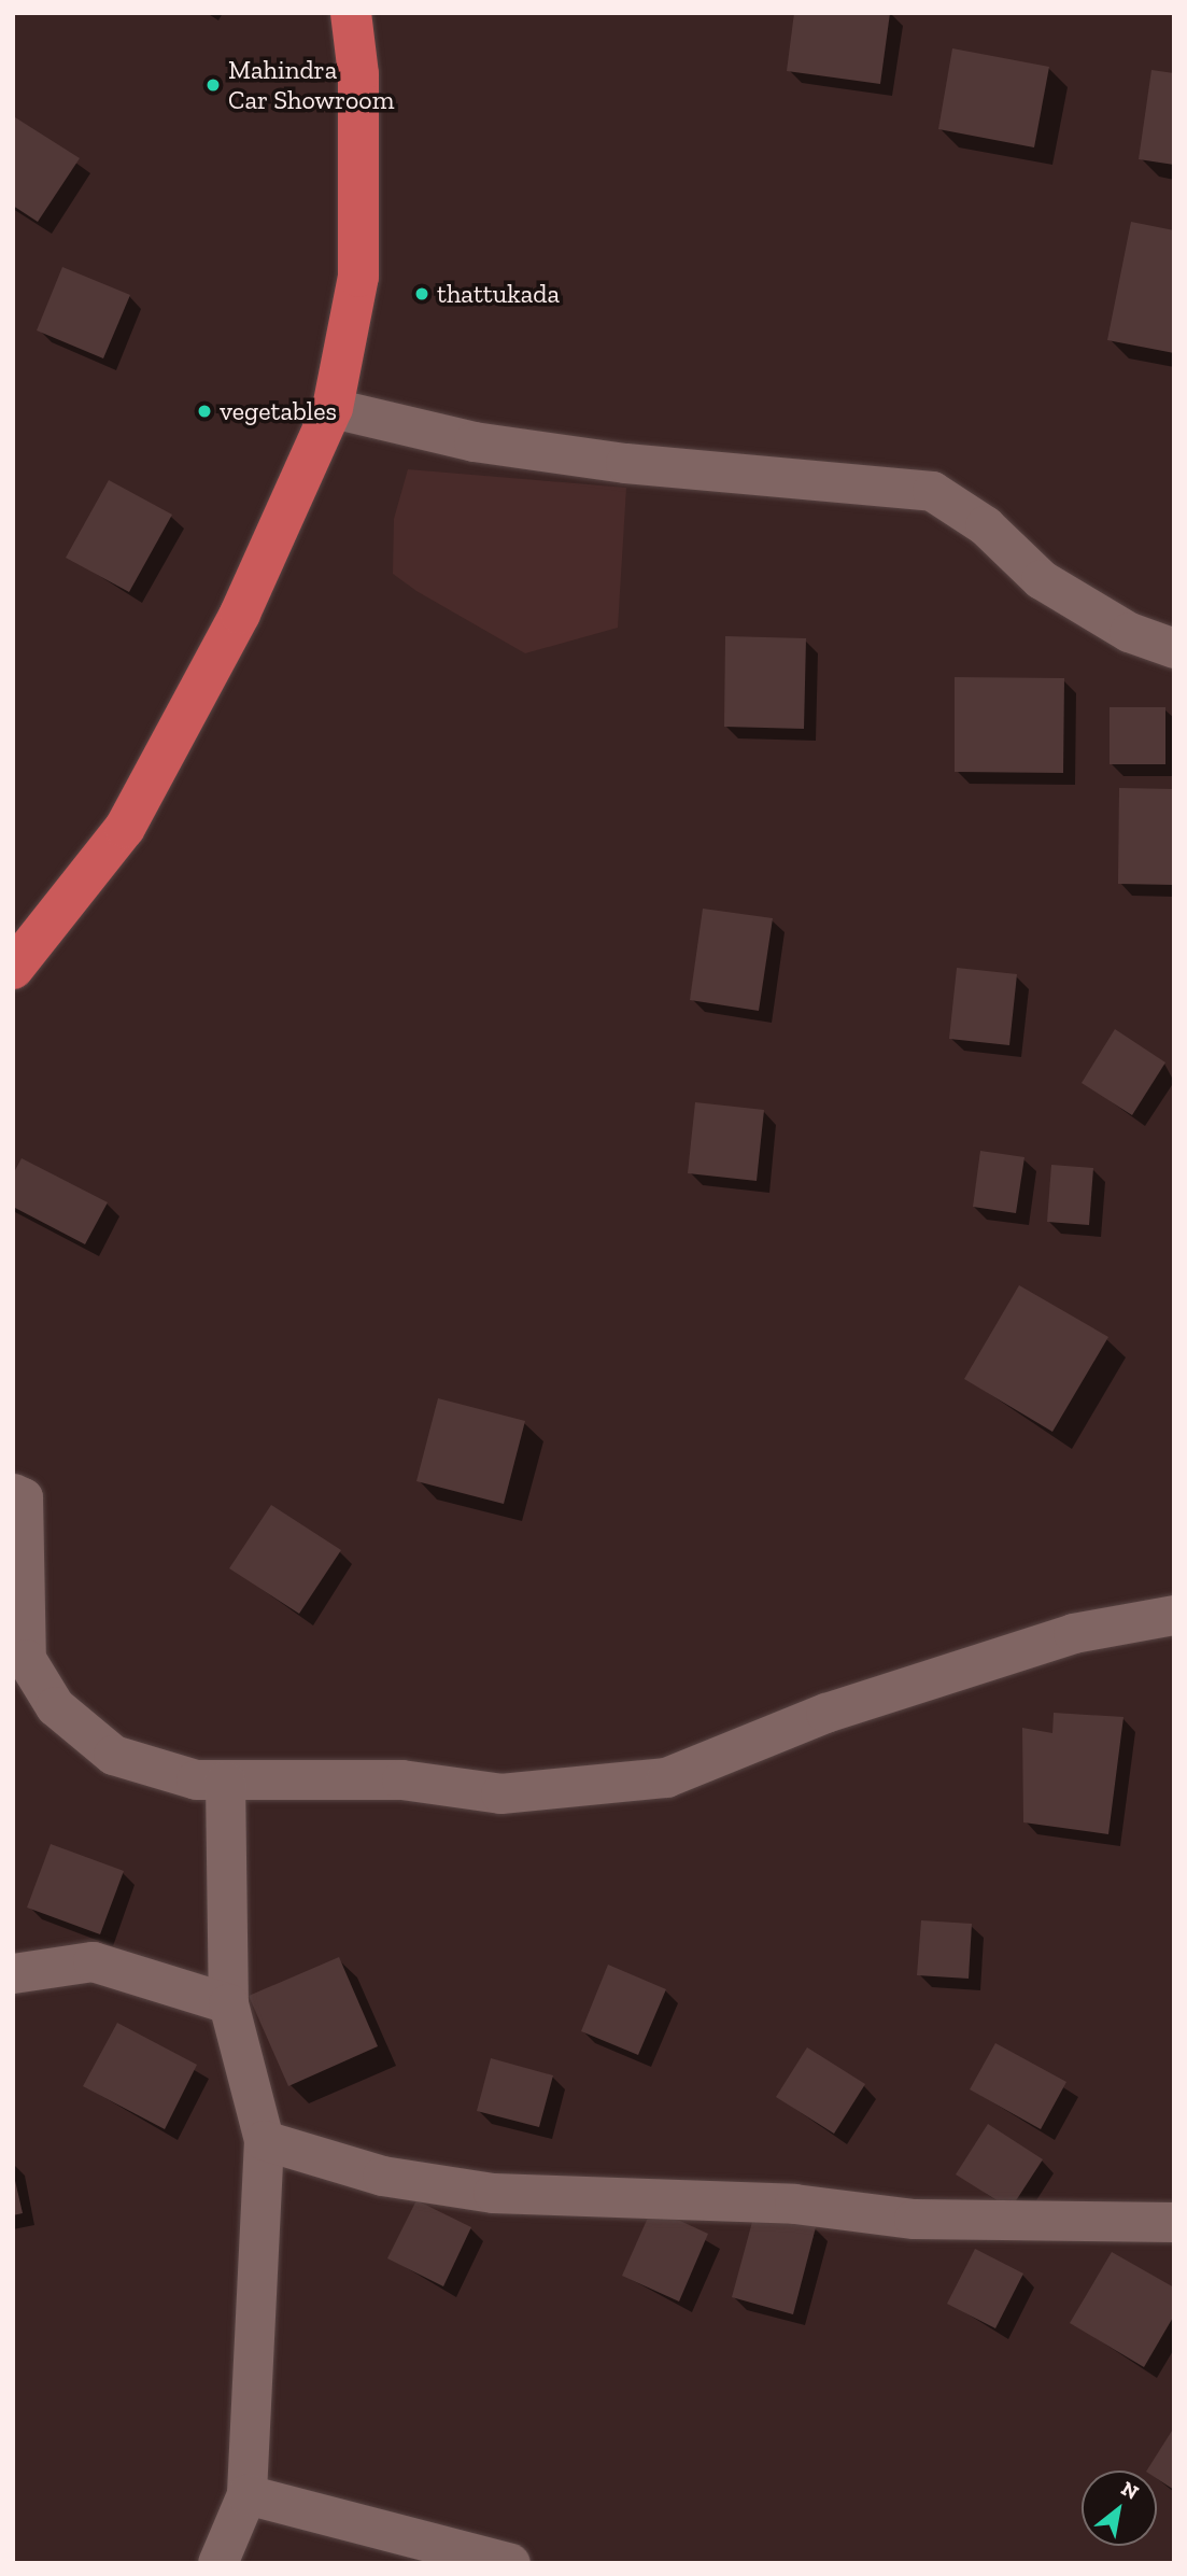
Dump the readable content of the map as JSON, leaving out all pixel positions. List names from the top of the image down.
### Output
{
  "places": ["Mahindra Car Showroom", "thattukada", "vegetables"],
  "north": "top right"
}
